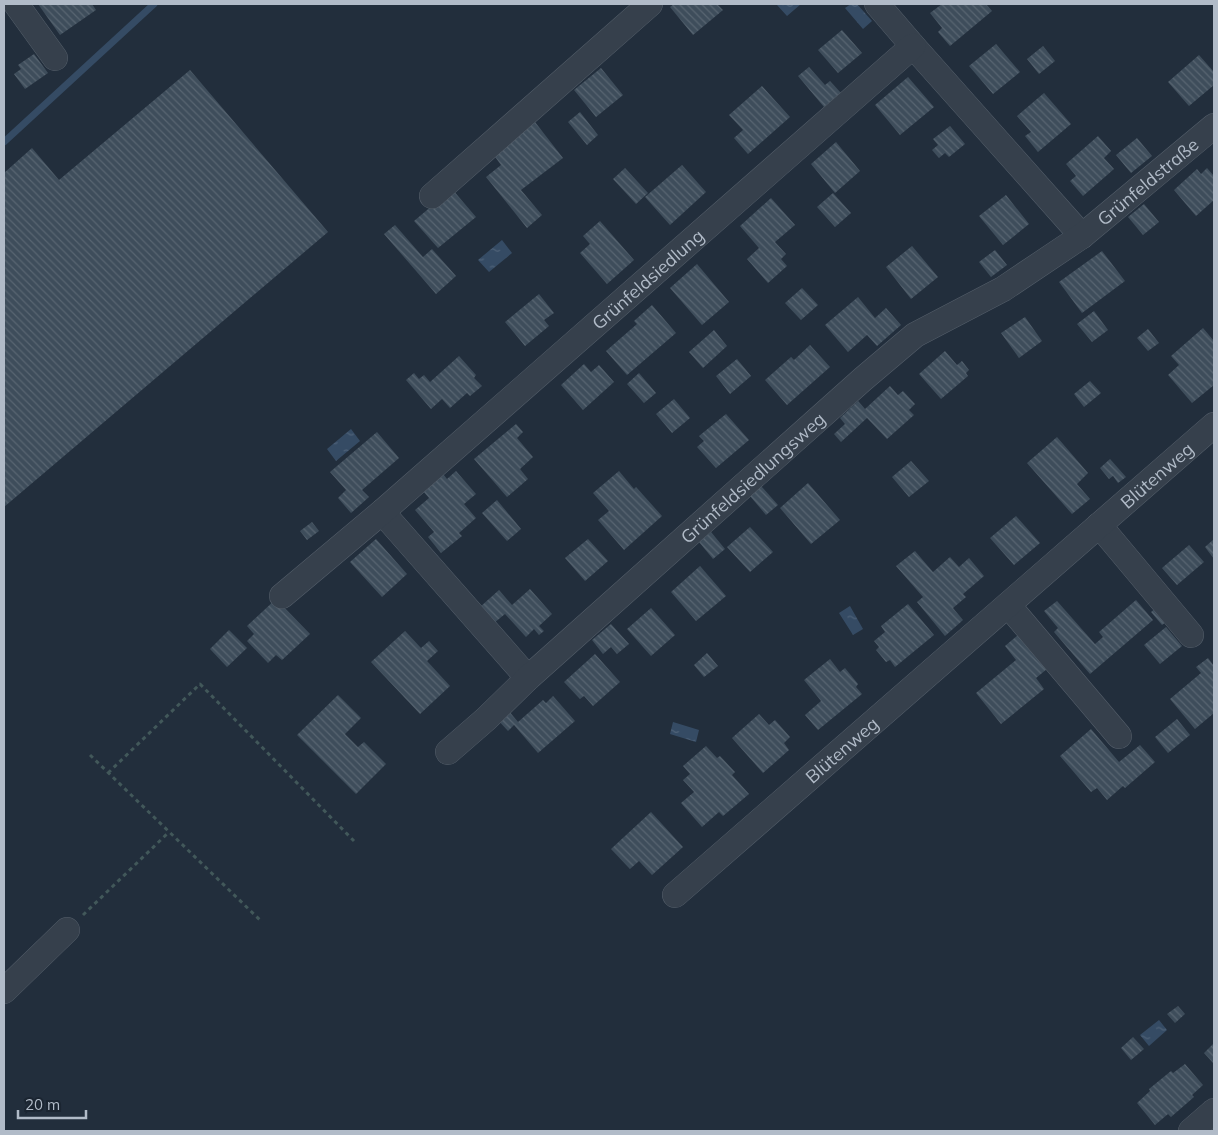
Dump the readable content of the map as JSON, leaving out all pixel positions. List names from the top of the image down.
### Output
{
  "streets": {
    "street": [
      "Grünfeldstraße",
      "Grünfeldsiedlung",
      "Blütenweg",
      "Grünfeldsiedlungsweg"
    ]
  },
  "crossings": [
    ["Grünfeldstraße", "Grünfeldsiedlungsweg"]
  ],
  "scale_bar": "20 m"
}
